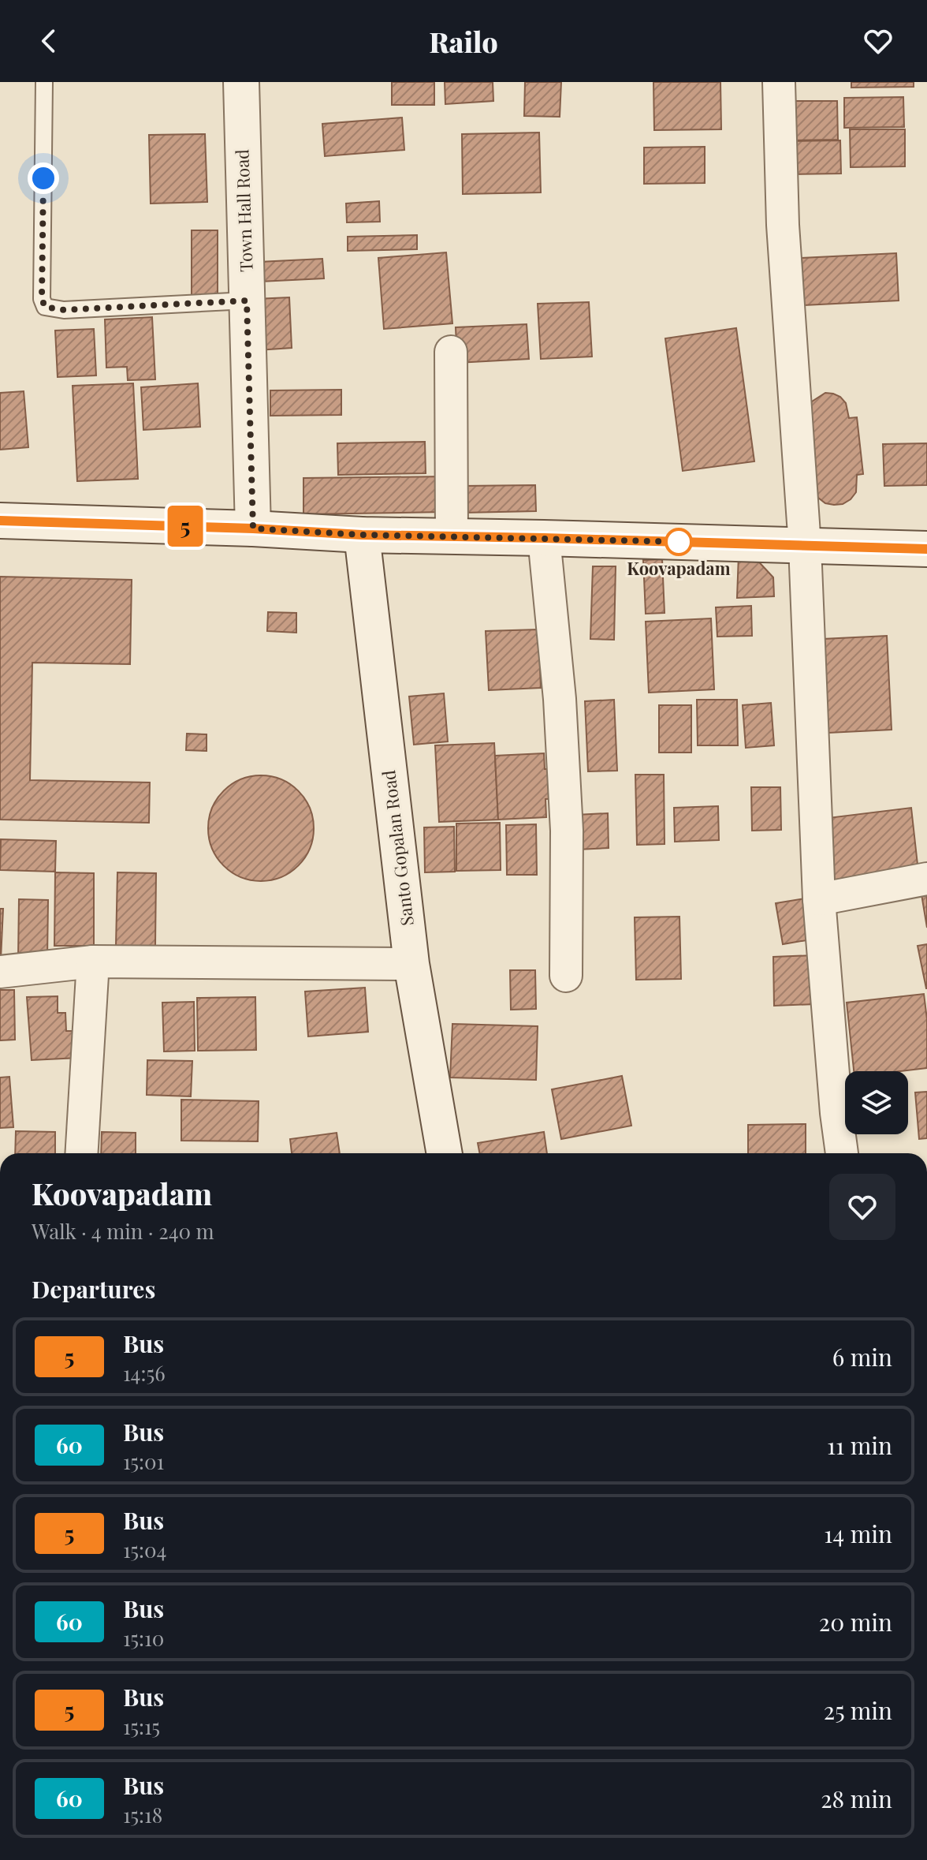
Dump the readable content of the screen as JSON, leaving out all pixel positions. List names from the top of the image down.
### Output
{
  "streets": {
    "main road": ["Town Hall Road", "Santo Gopalan Road"]
  },
  "places": ["Koovapadam"],
  "lines": ["bus line 5"],
  "page": {
    "header": "Railo",
    "on_map": "5",
    "heading": [
      ["Koovapadam", "Walk · 4 min · 240 m"],
      "Departures"
    ],
    "list": [
      {
        "mark": "5",
        "name": "Bus",
        "note": "14:56",
        "value": "6 min"
      },
      {
        "mark": "60",
        "name": "Bus",
        "note": "15:01",
        "value": "11 min"
      },
      {
        "mark": "5",
        "name": "Bus",
        "note": "15:04",
        "value": "14 min"
      },
      {
        "mark": "60",
        "name": "Bus",
        "note": "15:10",
        "value": "20 min"
      },
      {
        "mark": "5",
        "name": "Bus",
        "note": "15:15",
        "value": "25 min"
      },
      {
        "mark": "60",
        "name": "Bus",
        "note": "15:18",
        "value": "28 min"
      }
    ]
  }
}
